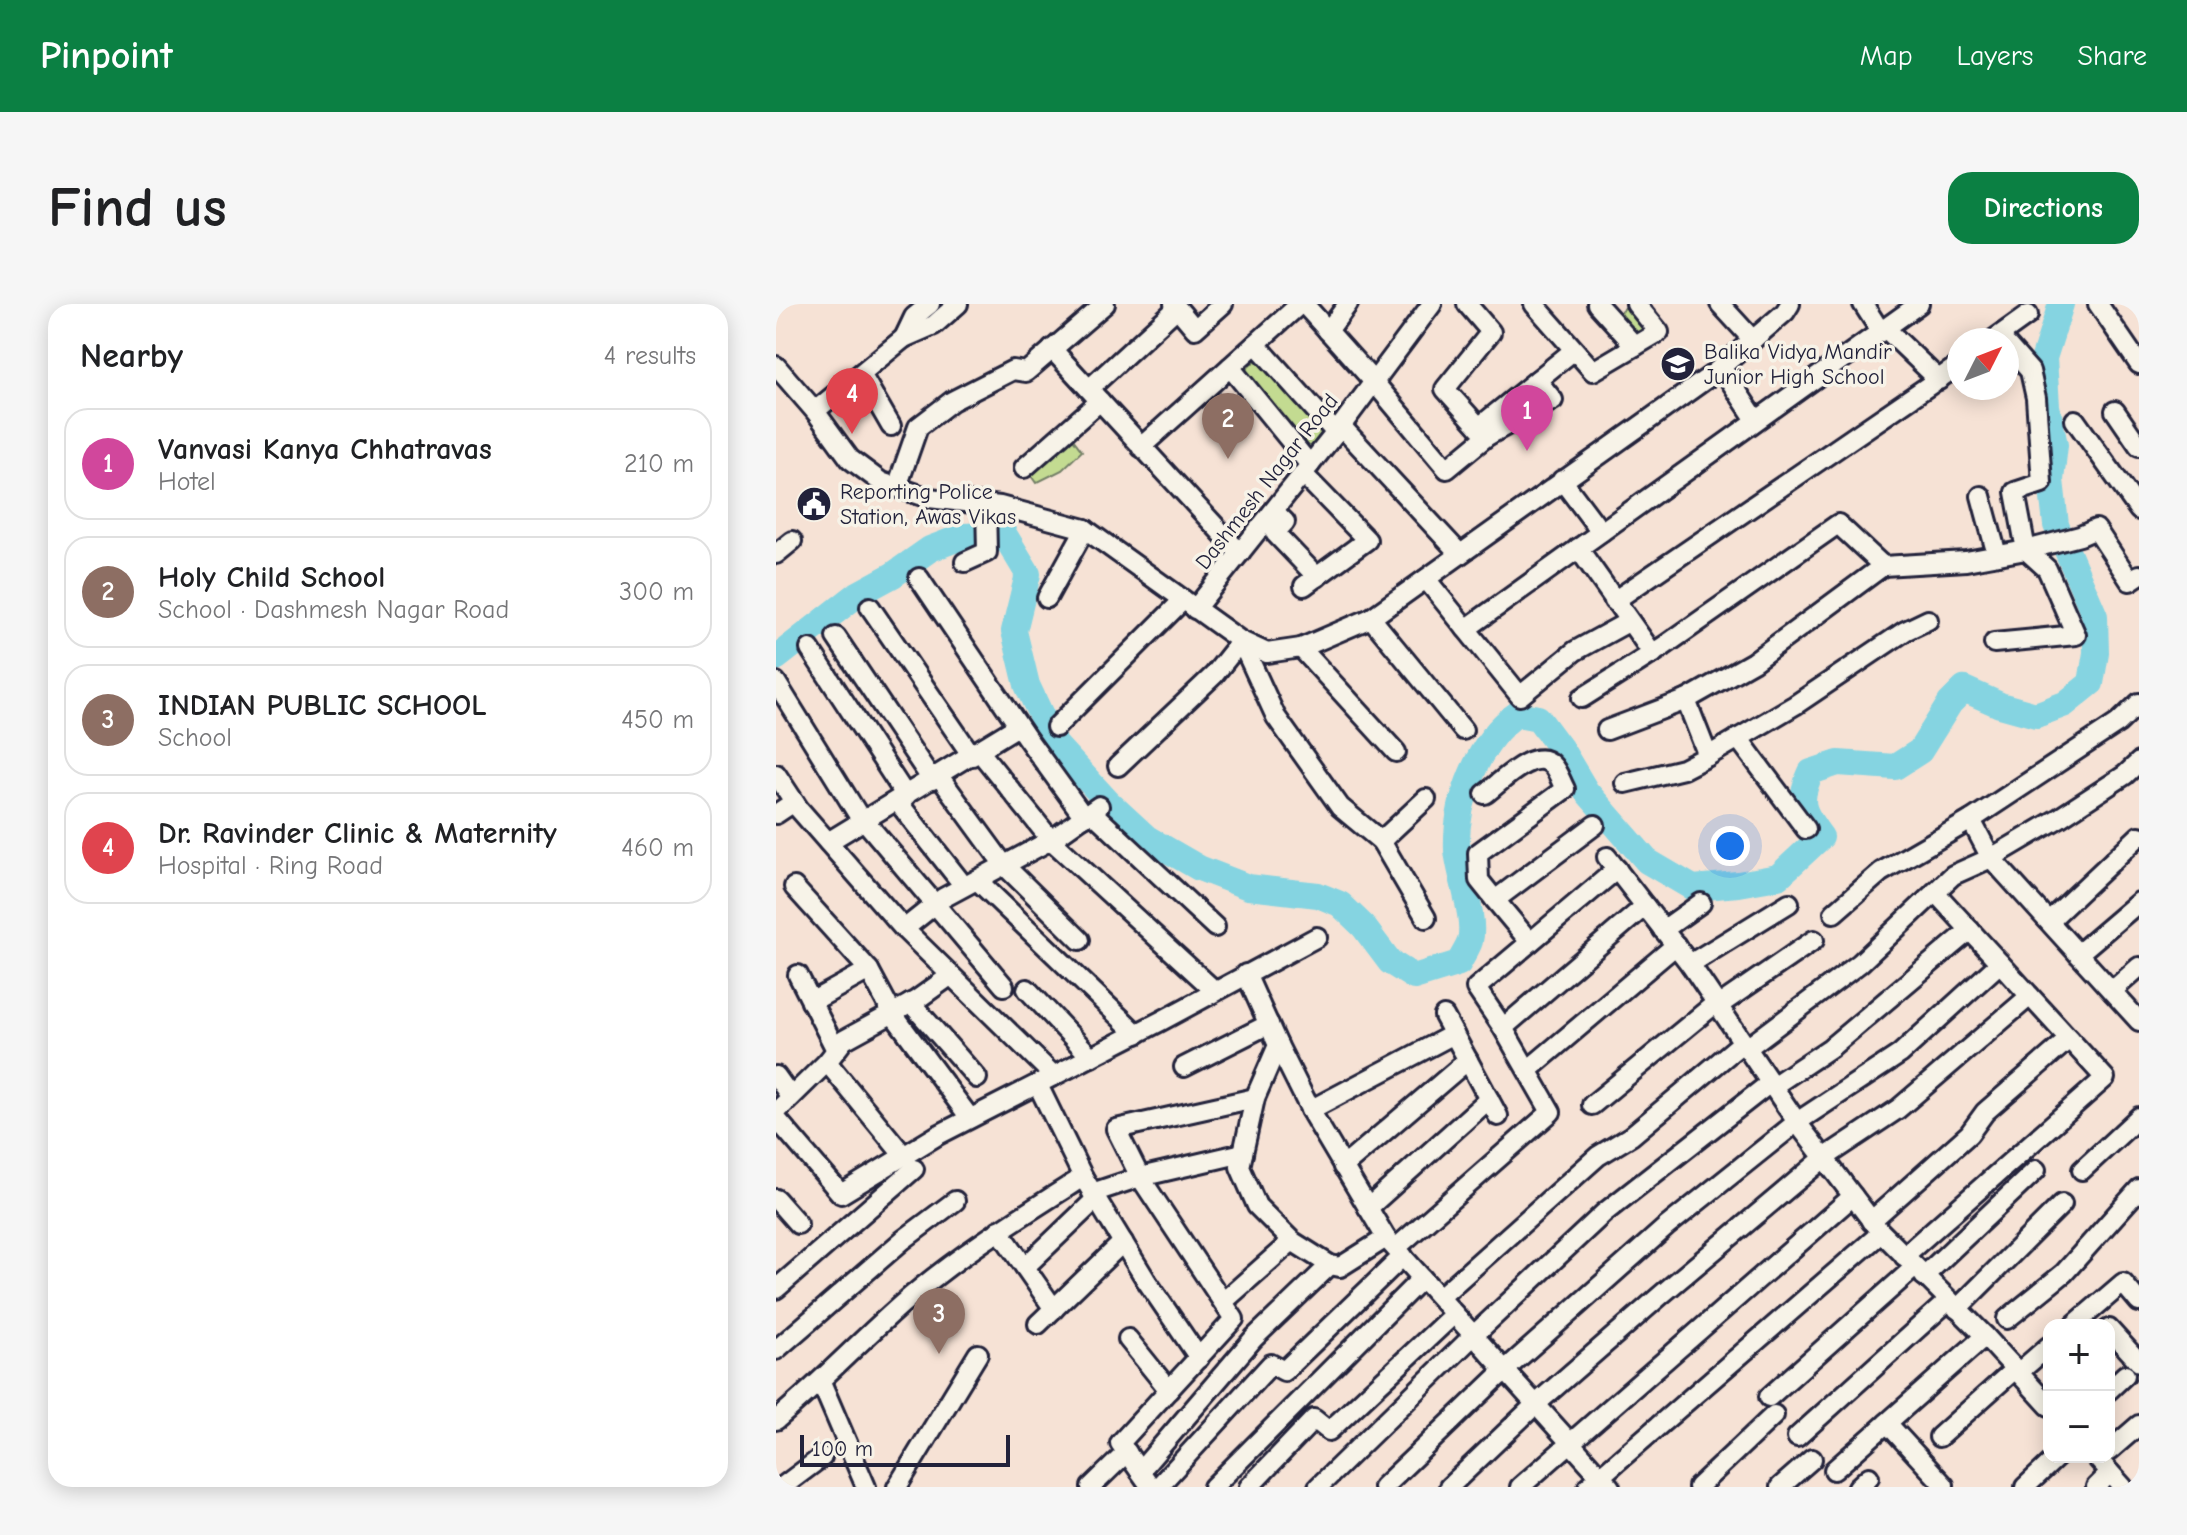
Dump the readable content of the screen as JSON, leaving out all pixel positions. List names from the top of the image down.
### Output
{
  "streets": {
    "street": ["Dashmesh Nagar Road"]
  },
  "places": {
    "school or university": ["Balika Vidya Mandir Junior High School"],
    "public building": ["Reporting Police Station, Awas Vikas"]
  },
  "scale_bar": "100 m",
  "north": "top right",
  "page": {
    "header": "Pinpoint",
    "nav": ["Map", "Layers", "Share"],
    "buttons": "Directions",
    "title": "Find us",
    "heading": ["Nearby", "4 results"],
    "pins": [
      "4",
      "1",
      "2",
      "3"
    ],
    "list": [
      {
        "mark": "1",
        "name": "Vanvasi Kanya Chhatravas",
        "note": "Hotel",
        "value": "210 m"
      },
      {
        "mark": "2",
        "name": "Holy Child School",
        "note": "School · Dashmesh Nagar Road",
        "value": "300 m"
      },
      {
        "mark": "3",
        "name": "INDIAN PUBLIC SCHOOL",
        "note": "School",
        "value": "450 m"
      },
      {
        "mark": "4",
        "name": "Dr. Ravinder Clinic & Maternity",
        "note": "Hospital · Ring Road",
        "value": "460 m"
      }
    ],
    "map_buttons": ["+", "−"],
    "scale": "100 m"
  }
}
